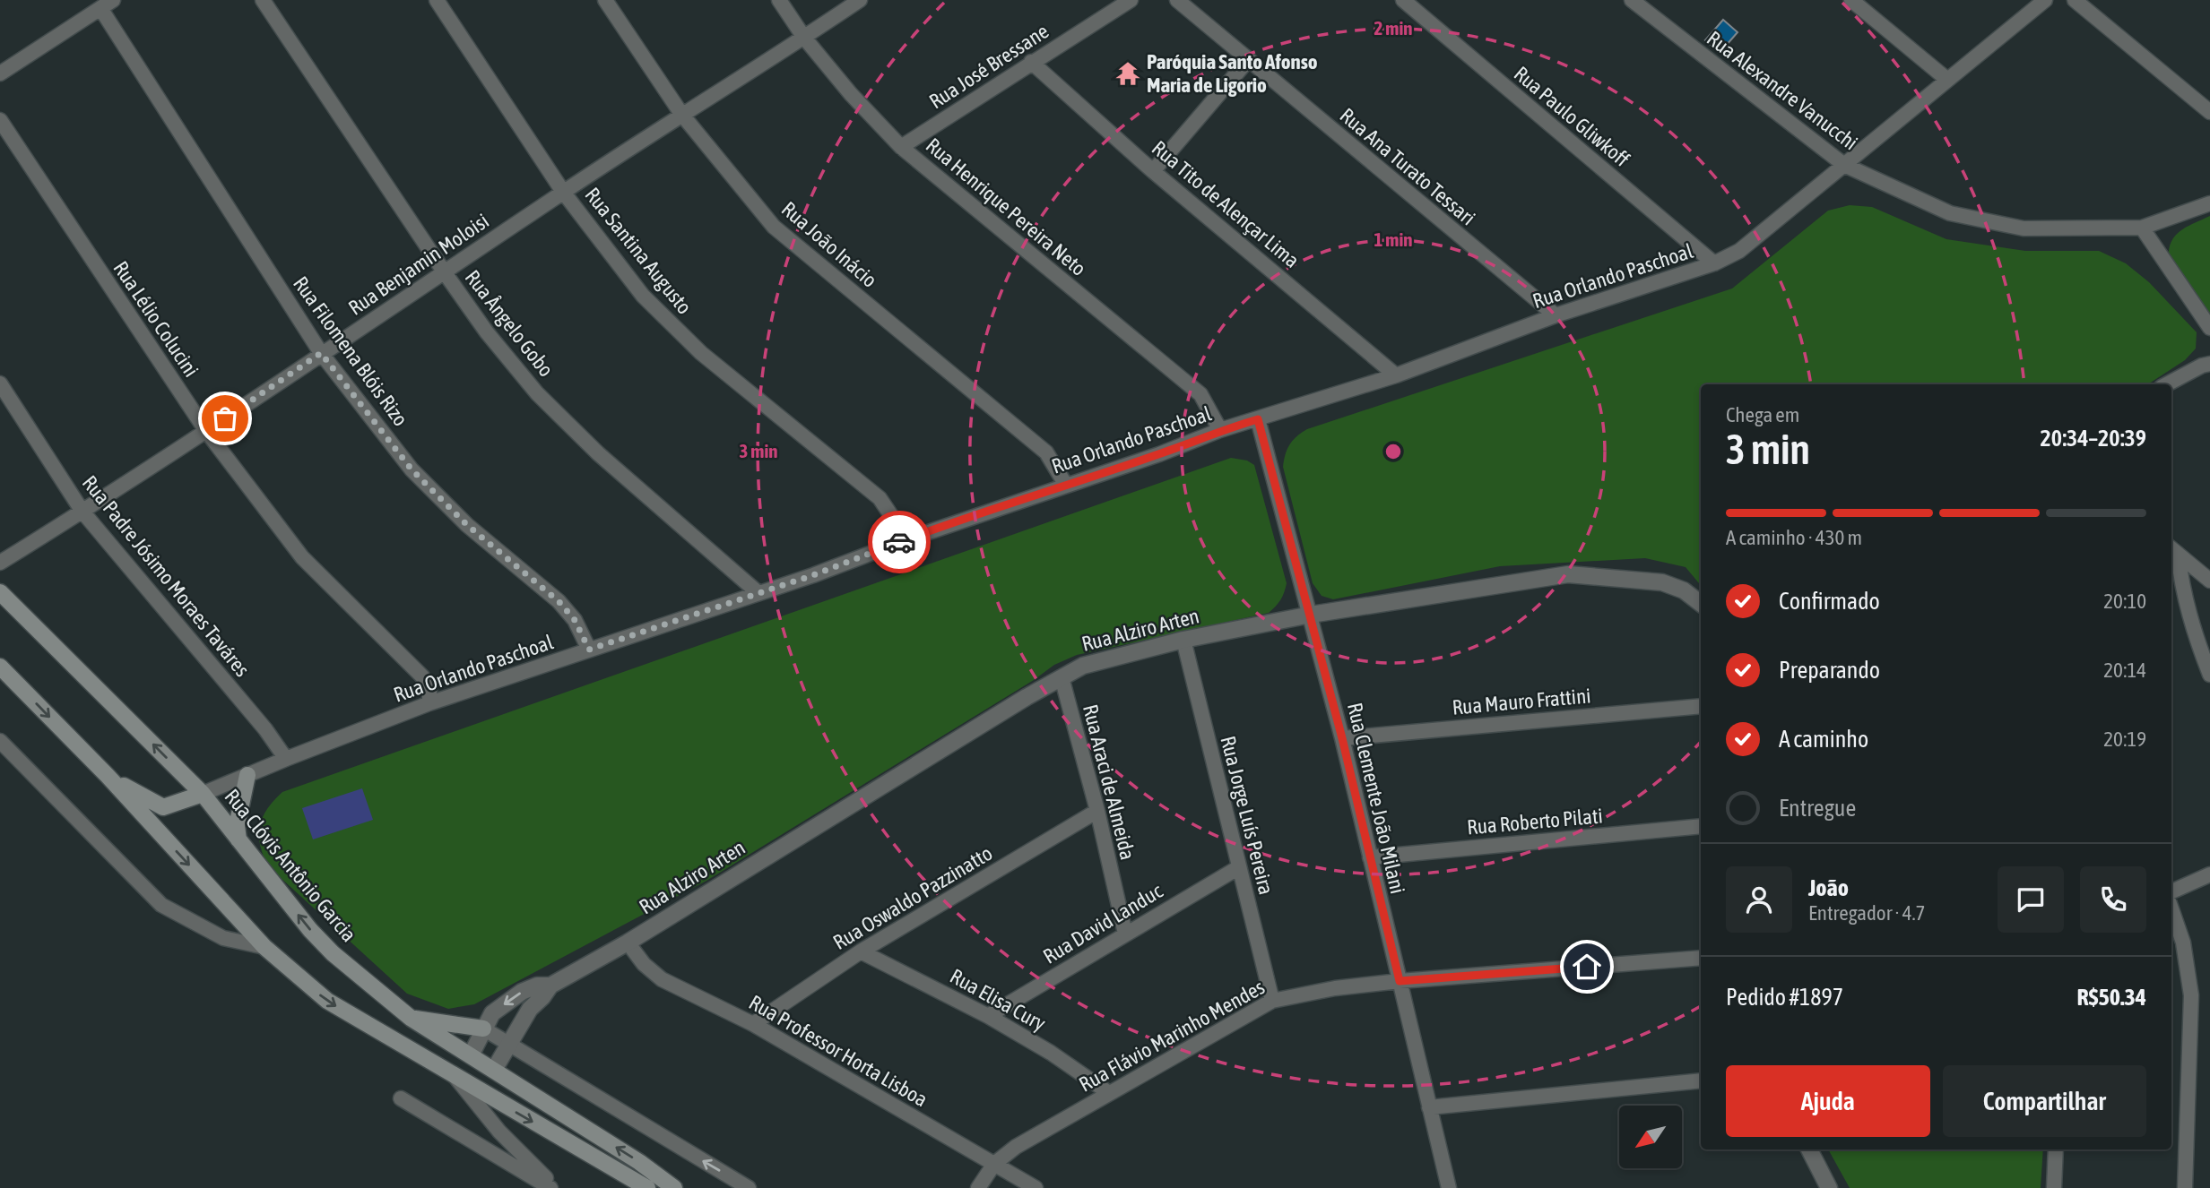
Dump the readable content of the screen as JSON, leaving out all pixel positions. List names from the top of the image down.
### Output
{
  "streets": {
    "main road": ["Rua Clóvis Antônio Garcia"],
    "street": [
      "Rua José Bressane",
      "Rua Alexandre Vanucchi",
      "Rua Paulo Gliwkoff",
      "Rua Ana Turato Tessari",
      "Rua Tito de Alençar Lima",
      "Rua Henrique Pereira Neto",
      "Rua João Inácio",
      "Rua Santina Augusto",
      "Rua Benjamin Moloisi",
      "Rua Orlando Paschoal",
      "Rua Lélio Colucini",
      "Rua Ângelo Gobo",
      "Rua Filomena Blóis Rizo",
      "Rua Padre Jósimo Moraes Taváres",
      "Rua Alziro Arten",
      "Rua Mauro Frattini",
      "Rua Araci de Almeida",
      "Rua Clemente João Milani",
      "Rua Jorge Luís Pereira",
      "Rua Roberto Pilati",
      "Rua Oswaldo Pazzinatto",
      "Rua David Landuc",
      "Rua Elisa Cury",
      "Rua Flávio Marinho Mendes",
      "Rua Professor Horta Lisboa"
    ]
  },
  "crossings": [
    ["Rua José Bressane", "Rua Tito de Alençar Lima"],
    ["Rua José Bressane", "Rua Henrique Pereira Neto"],
    ["Rua Alexandre Vanucchi", "Rua Orlando Paschoal"],
    ["Rua Paulo Gliwkoff", "Rua Orlando Paschoal"],
    ["Rua Ana Turato Tessari", "Rua Orlando Paschoal"],
    ["Rua Tito de Alençar Lima", "Rua Orlando Paschoal"],
    ["Rua Henrique Pereira Neto", "Rua Benjamin Moloisi"],
    ["Rua Henrique Pereira Neto", "Rua Orlando Paschoal"],
    ["Rua João Inácio", "Rua Benjamin Moloisi"],
    ["Rua João Inácio", "Rua Orlando Paschoal"],
    ["Rua Santina Augusto", "Rua Benjamin Moloisi"],
    ["Rua Santina Augusto", "Rua Orlando Paschoal"],
    ["Rua Benjamin Moloisi", "Rua Lélio Colucini"],
    ["Rua Benjamin Moloisi", "Rua Ângelo Gobo"],
    ["Rua Benjamin Moloisi", "Rua Filomena Blóis Rizo"],
    ["Rua Benjamin Moloisi", "Rua Padre Jósimo Moraes Taváres"],
    ["Rua Orlando Paschoal", "Rua Lélio Colucini"],
    ["Rua Orlando Paschoal", "Rua Ângelo Gobo"],
    ["Rua Orlando Paschoal", "Rua Filomena Blóis Rizo"],
    ["Rua Orlando Paschoal", "Rua Padre Jósimo Moraes Taváres"],
    ["Rua Orlando Paschoal", "Rua Clemente João Milani"],
    ["Rua Orlando Paschoal", "Rua Clóvis Antônio Garcia"],
    ["Rua Alziro Arten", "Rua Araci de Almeida"],
    ["Rua Alziro Arten", "Rua Clemente João Milani"],
    ["Rua Alziro Arten", "Rua Jorge Luís Pereira"],
    ["Rua Alziro Arten", "Rua Clóvis Antônio Garcia"],
    ["Rua Alziro Arten", "Rua Professor Horta Lisboa"],
    ["Rua Mauro Frattini", "Rua Clemente João Milani"],
    ["Rua Araci de Almeida", "Rua Oswaldo Pazzinatto"],
    ["Rua Araci de Almeida", "Rua David Landuc"],
    ["Rua Clemente João Milani", "Rua Roberto Pilati"],
    ["Rua Clemente João Milani", "Rua Flávio Marinho Mendes"],
    ["Rua Jorge Luís Pereira", "Rua David Landuc"],
    ["Rua Jorge Luís Pereira", "Rua Flávio Marinho Mendes"],
    ["Rua Oswaldo Pazzinatto", "Rua Elisa Cury"],
    ["Rua Oswaldo Pazzinatto", "Rua Professor Horta Lisboa"],
    ["Rua David Landuc", "Rua Elisa Cury"],
    ["Rua Elisa Cury", "Rua Flávio Marinho Mendes"],
    ["Rua Flávio Marinho Mendes", "Rua Professor Horta Lisboa"]
  ],
  "places": {
    "temple": ["Paróquia Santo Afonso Maria de Ligorio"]
  },
  "north": "bottom left",
  "page": {
    "heading": ["3 min", "Chega em", "20:34–20:39"],
    "panel": [
      "João",
      "Entregador · 4.7",
      "Pedido #1897",
      "R$50.34"
    ],
    "bar": "A caminho · 430 m",
    "list": [
      ["Confirmado", "20:10"],
      ["Preparando", "20:14"],
      ["A caminho", "20:19"],
      "Entregue"
    ],
    "buttons": ["Ajuda", "Compartilhar"]
  },
  "rings": ["2 min", "1 min", "3 min"]
}
